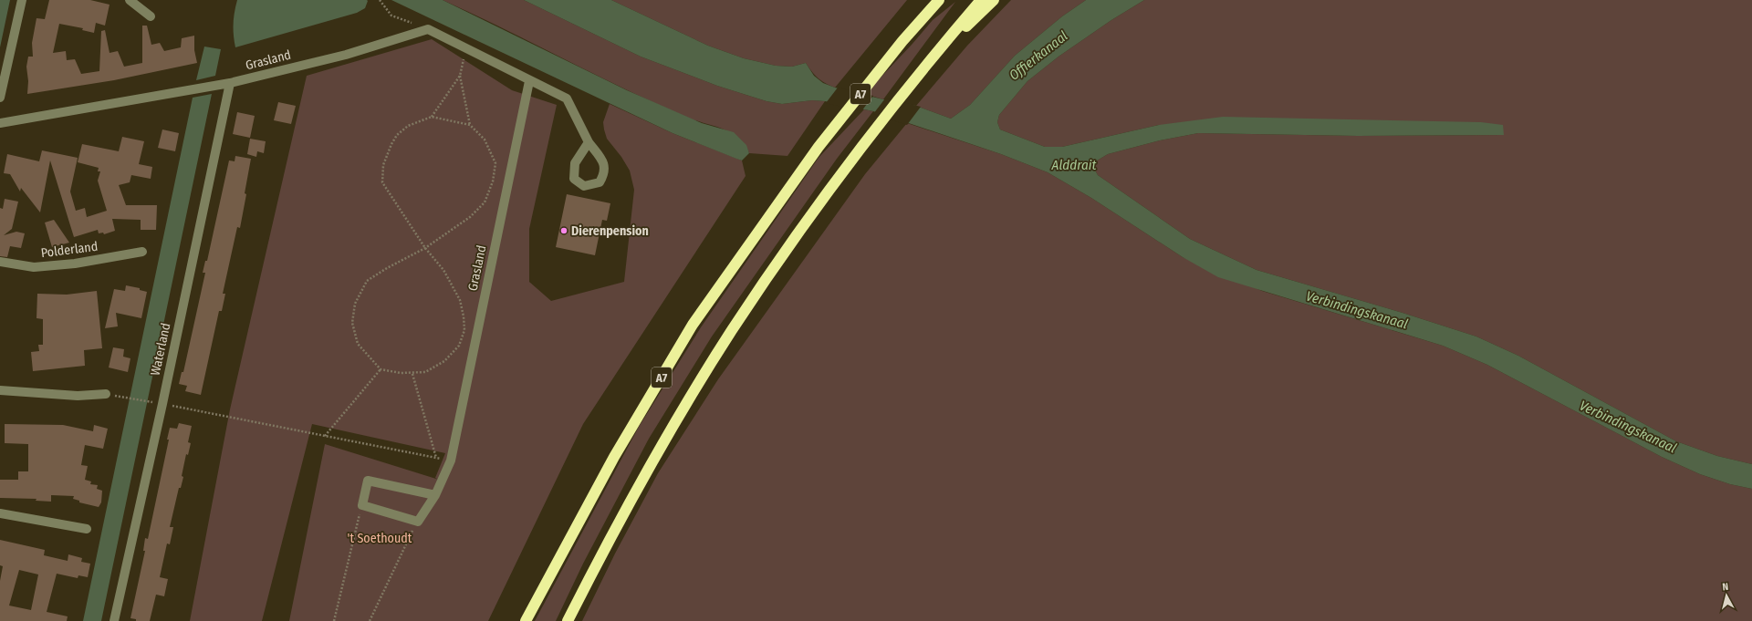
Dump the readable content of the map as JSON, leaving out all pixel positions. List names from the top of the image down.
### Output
{
  "streets": {
    "highway": ["A7"],
    "street": ["Grasland", "Polderland", "Waterland"]
  },
  "crossings": [
    ["Grasland", "Waterland"]
  ],
  "water": ["Offierkanaal", "Alddrait", "Verbindingskanaal"],
  "parks": ["'t Soethoudt"],
  "places": ["Dierenpension"],
  "north": "top"
}
